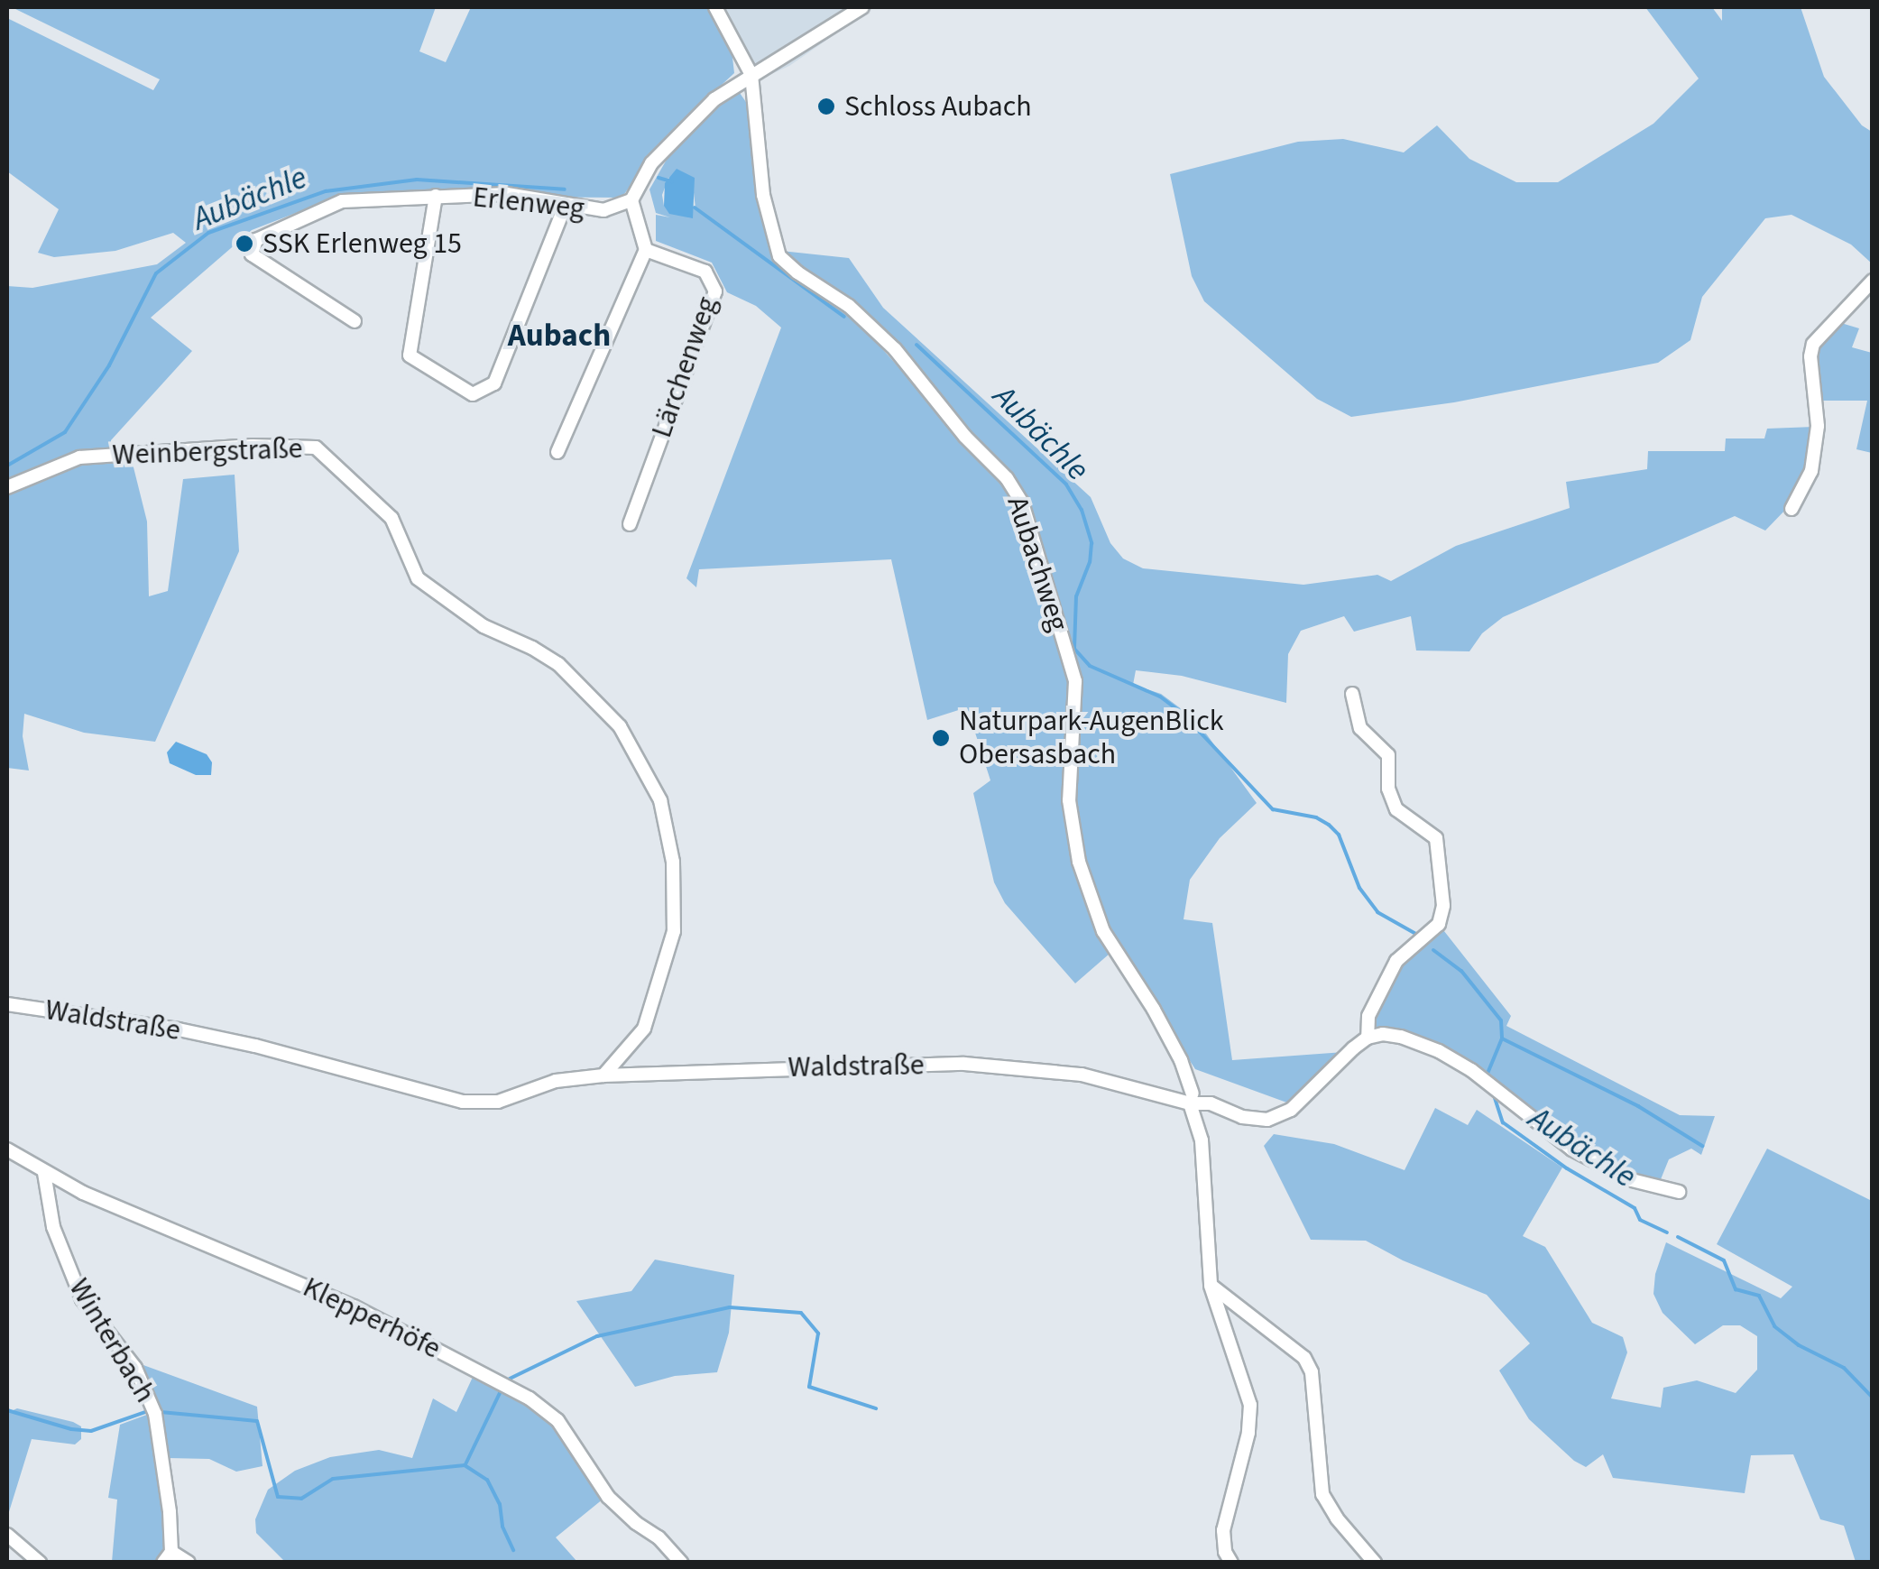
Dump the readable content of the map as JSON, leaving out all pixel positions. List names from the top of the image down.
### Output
{
  "streets": {
    "street": [
      "Erlenweg",
      "Lärchenweg",
      "Weinbergstraße",
      "Aubachweg",
      "Waldstraße",
      "Klepperhöfe",
      "Winterbach"
    ]
  },
  "crossings": [
    ["Weinbergstraße", "Waldstraße"],
    ["Aubachweg", "Waldstraße"],
    ["Klepperhöfe", "Winterbach"]
  ],
  "districts": ["Aubach"],
  "water": ["Aubächle"],
  "places": ["Schloss Aubach", "SSK Erlenweg 15", "Naturpark-AugenBlick Obersasbach"]
}
